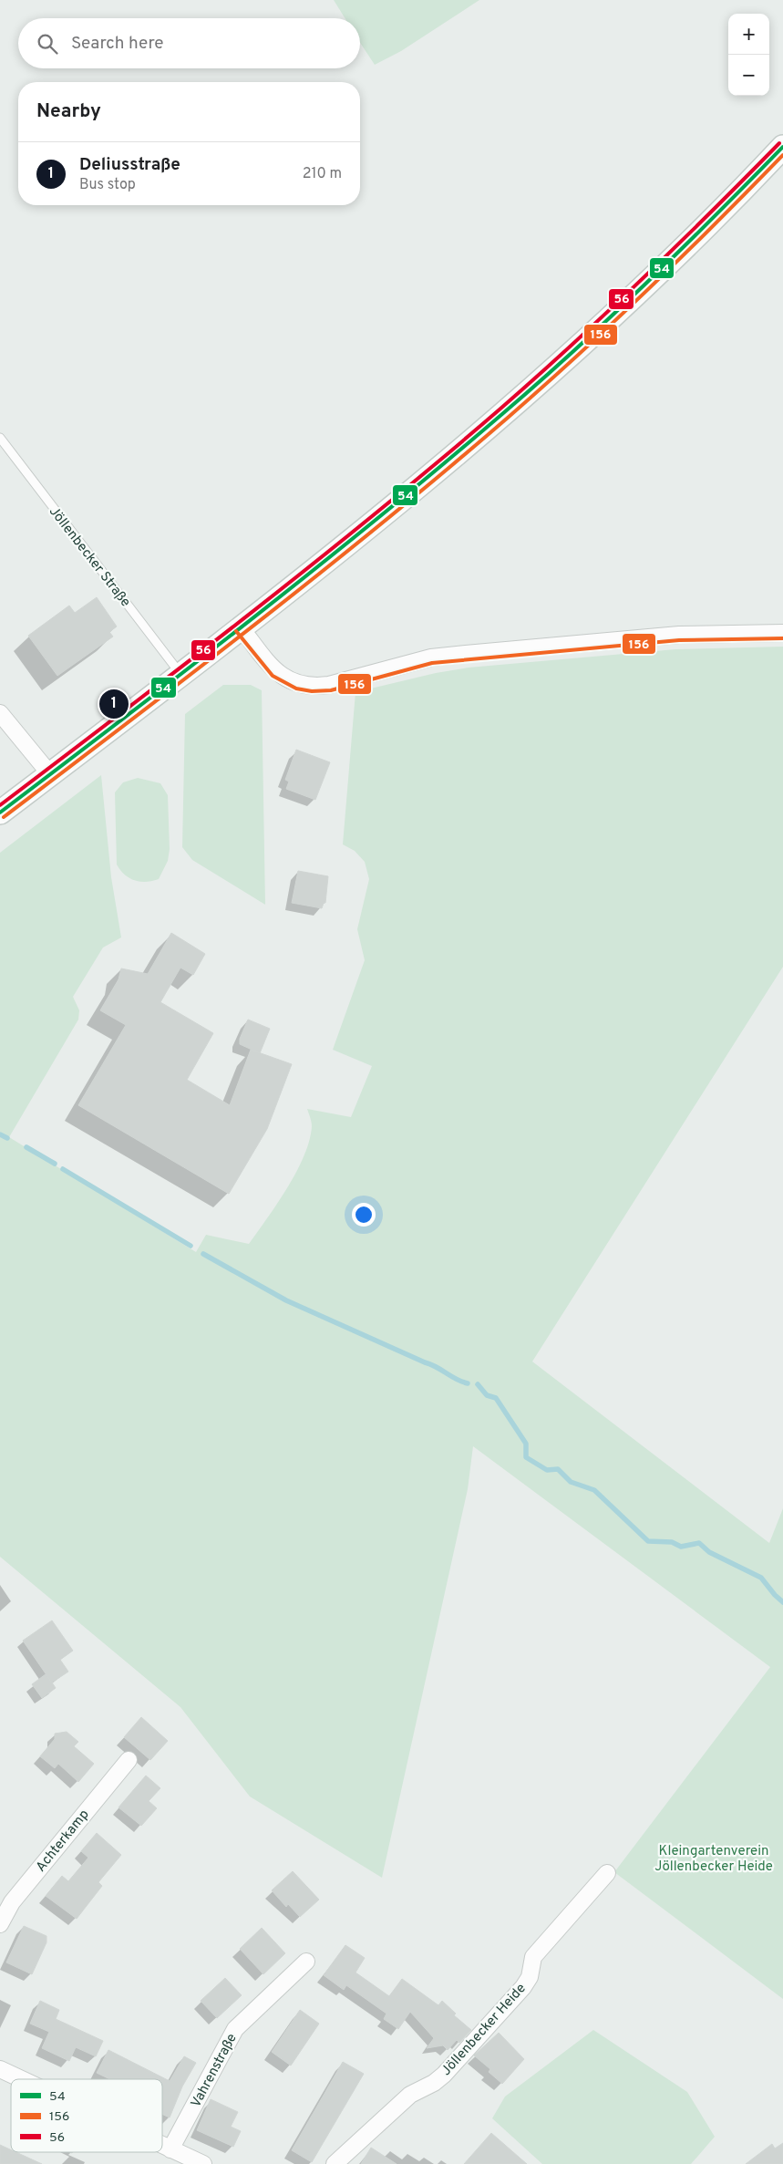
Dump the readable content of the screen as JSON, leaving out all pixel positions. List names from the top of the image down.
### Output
{
  "streets": {
    "street": ["Achterkamp", "Jöllenbecker Heide", "Vahrenstraße"],
    "lane": ["Jöllenbecker Straße"]
  },
  "parks": ["Kleingartenverein Jöllenbecker Heide"],
  "lines": ["transit line 56", "transit line 54", "transit line 156"],
  "legend": ["54", "156", "56"],
  "page": {
    "map_buttons": ["+", "−"],
    "search": "Search here",
    "heading": "Nearby",
    "list": [
      {
        "mark": "1",
        "name": "Deliusstraße",
        "note": "Bus stop",
        "value": "210 m"
      }
    ],
    "pins": "1"
  }
}
